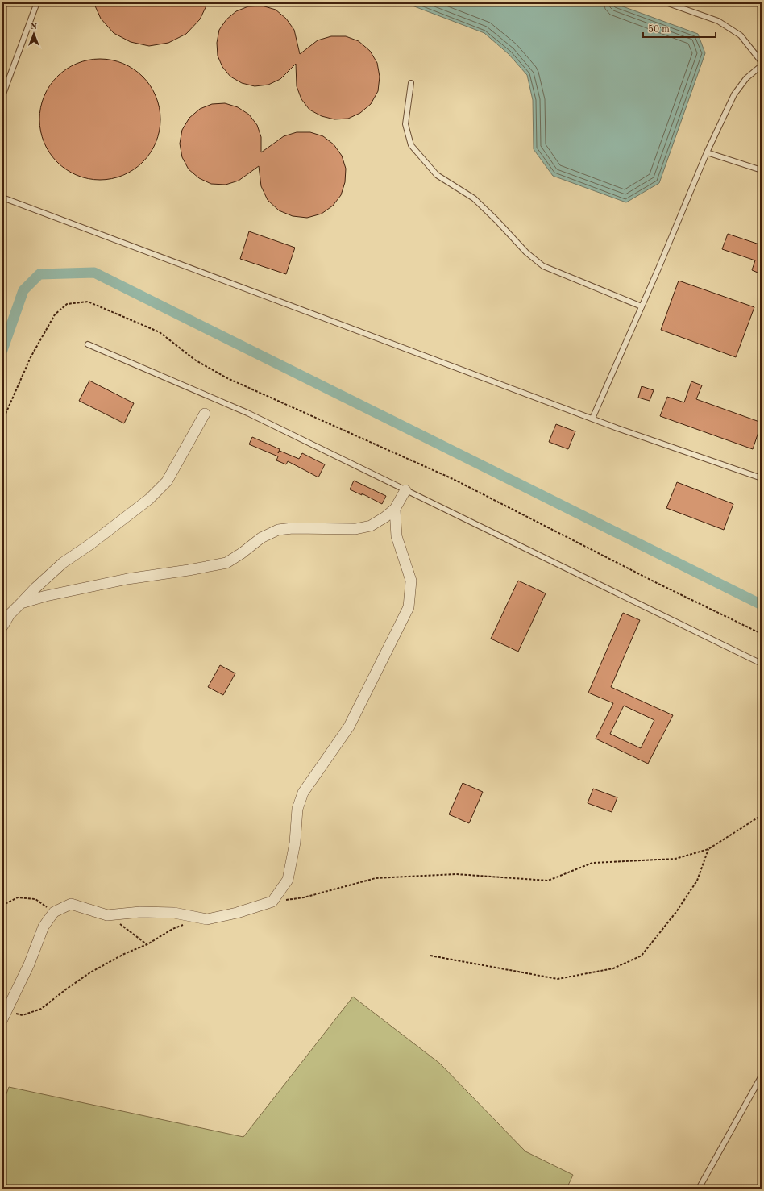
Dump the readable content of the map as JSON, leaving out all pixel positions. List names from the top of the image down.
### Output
{
  "scale_bar": "50 m",
  "north": "top"
}
